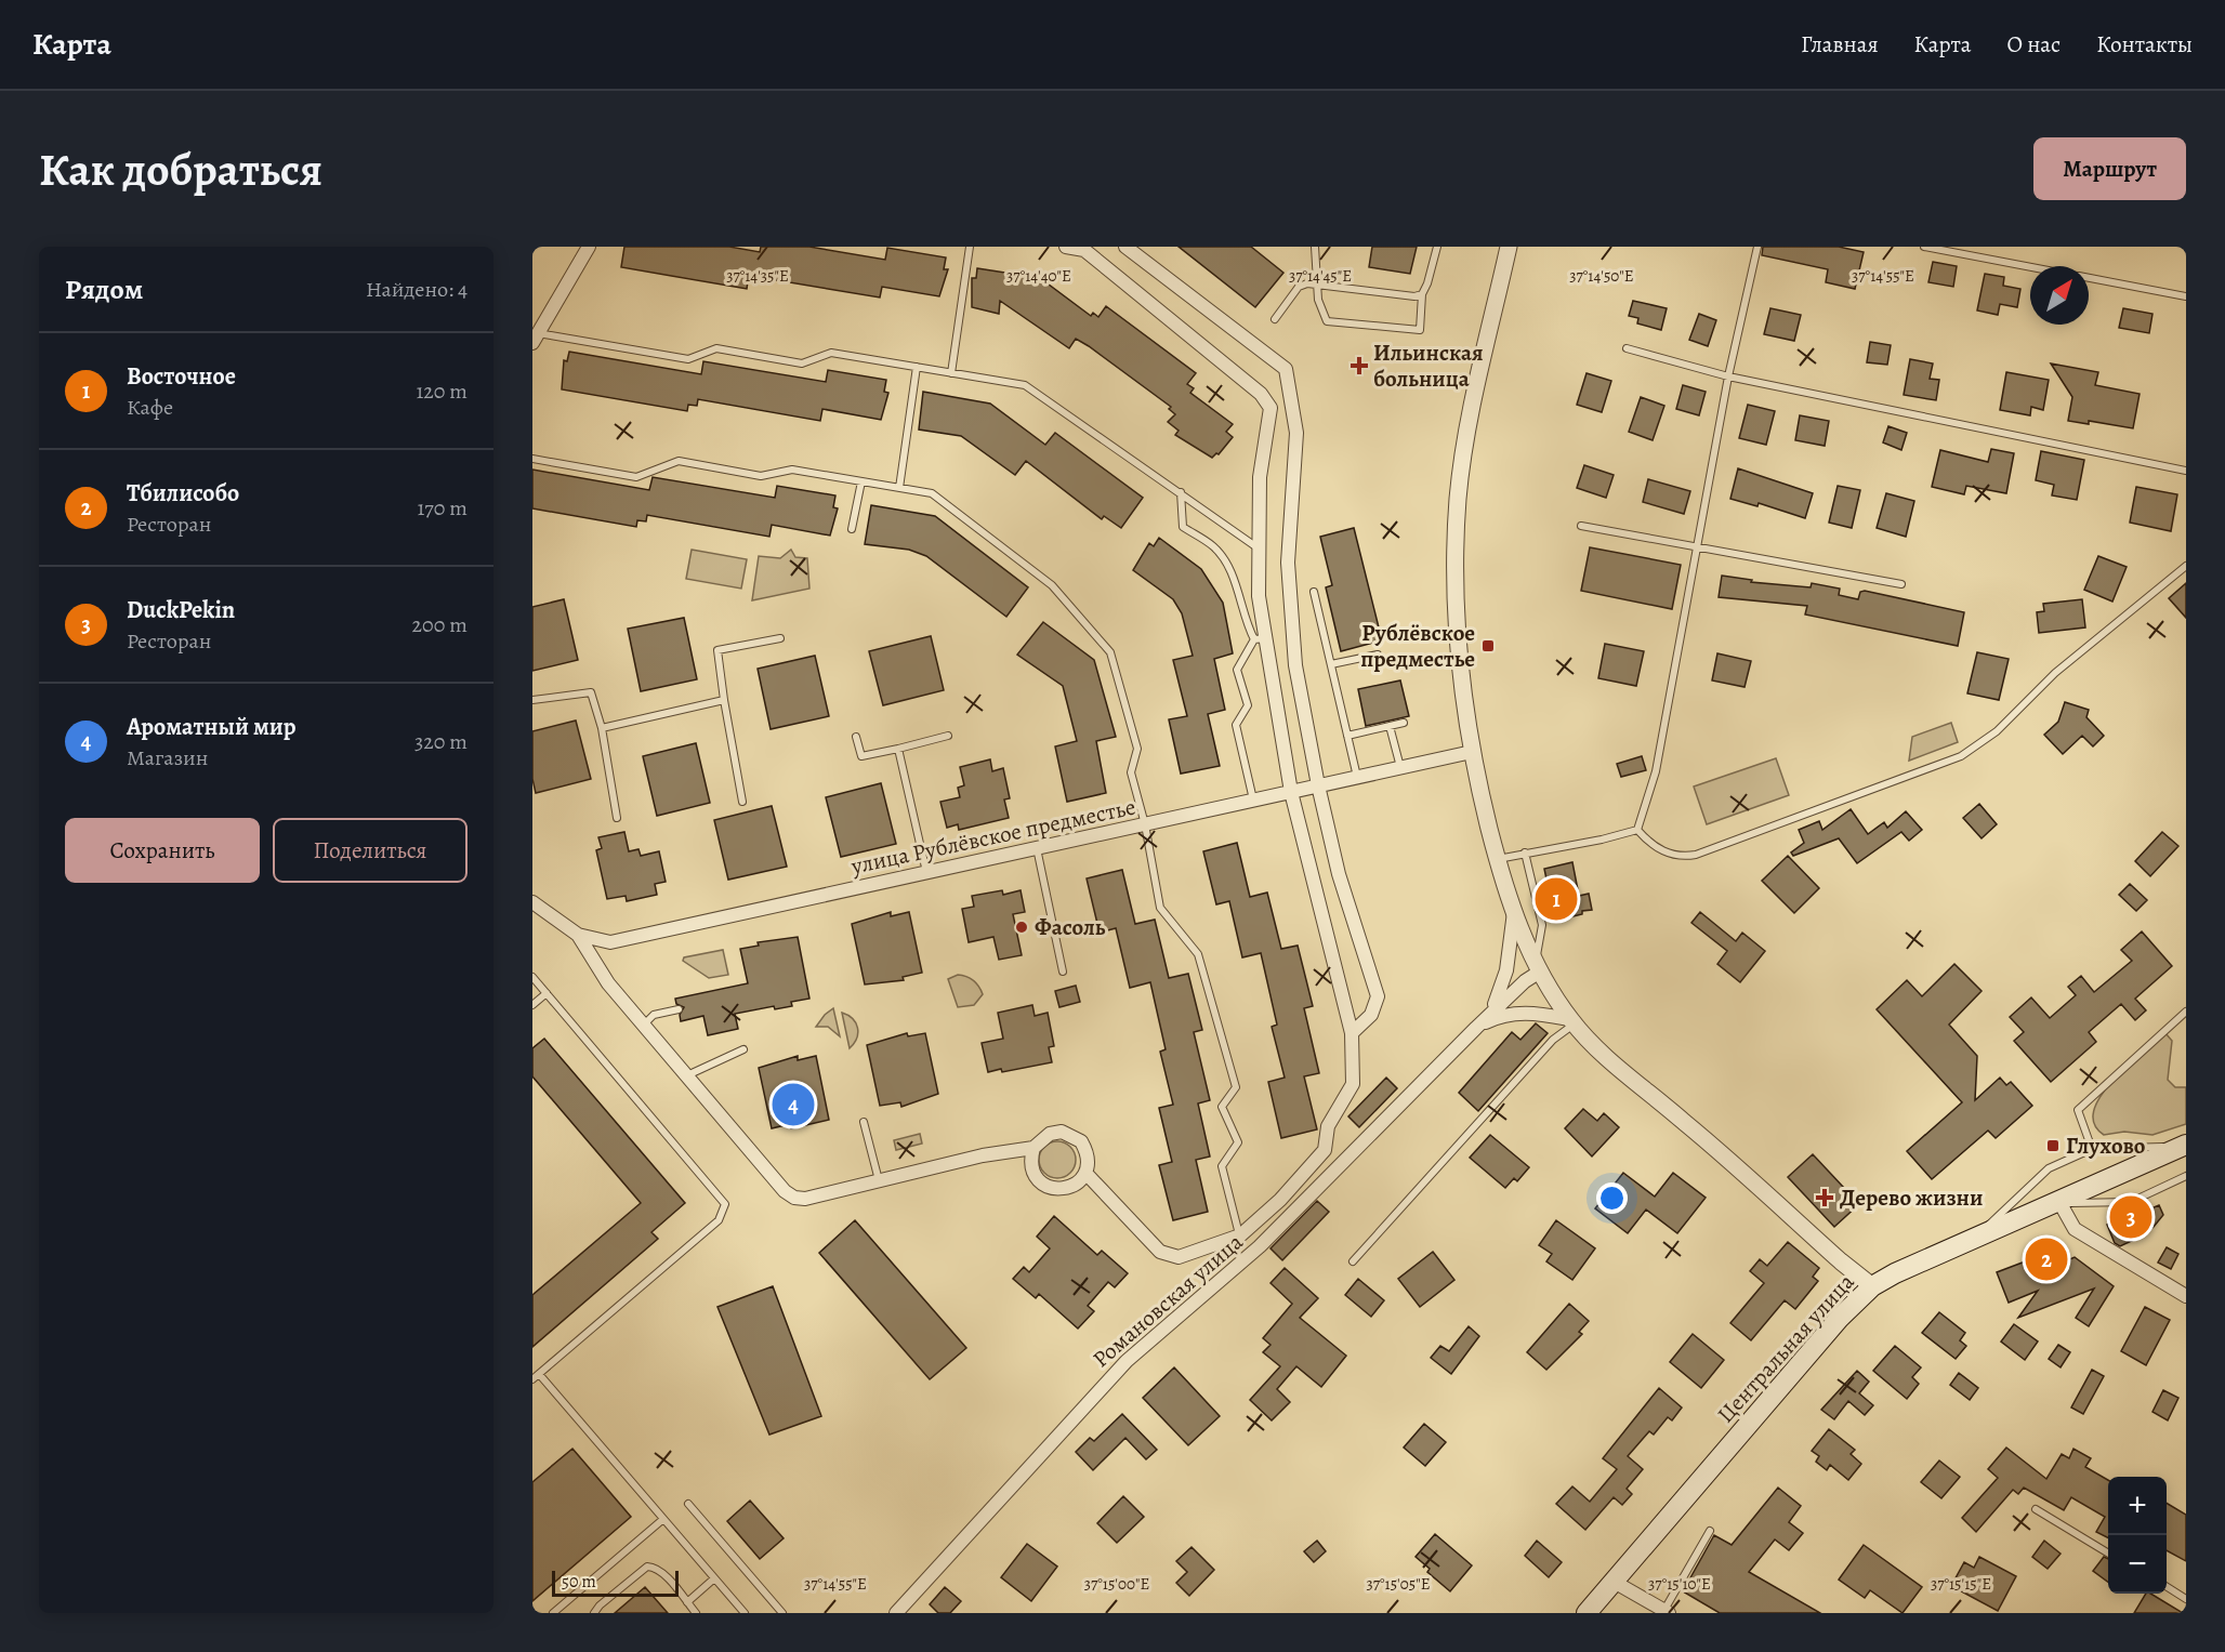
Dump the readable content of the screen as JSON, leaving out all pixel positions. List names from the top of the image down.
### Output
{
  "streets": {
    "main road": ["Центральная улица"],
    "street": ["улица Рублёвское предместье", "Романовская улица"]
  },
  "places": {
    "health": ["Ильинская больница", "Дерево жизни"],
    "transit": ["Рублёвское предместье", "Глухово"],
    "other": ["Фасоль"]
  },
  "scale_bar": "50 m",
  "north": "top right",
  "page": {
    "header": "Карта",
    "nav": [
      "Главная",
      "Карта",
      "О нас",
      "Контакты"
    ],
    "buttons": [
      "Маршрут",
      ["Сохранить", "Поделиться"]
    ],
    "title": "Как добраться",
    "heading": ["Рядом", "Найдено: 4"],
    "list": [
      {
        "mark": "1",
        "name": "Восточное",
        "note": "Кафе",
        "value": "120 m"
      },
      {
        "mark": "2",
        "name": "Тбилисобо",
        "note": "Ресторан",
        "value": "170 m"
      },
      {
        "mark": "3",
        "name": "DuckPekin",
        "note": "Ресторан",
        "value": "200 m"
      },
      {
        "mark": "4",
        "name": "Ароматный мир",
        "note": "Магазин",
        "value": "320 m"
      }
    ],
    "pins": [
      "1",
      "4",
      "3",
      "2"
    ],
    "map_buttons": ["+", "−"],
    "scale": "50 m"
  },
  "coordinates": [
    "37°14'35\"E",
    "37°14'40\"E",
    "37°14'45\"E",
    "37°14'55\"E",
    "37°14'50\"E",
    "37°15'00\"E",
    "37°15'05\"E",
    "37°15'10\"E",
    "37°15'15\"E"
  ]
}
